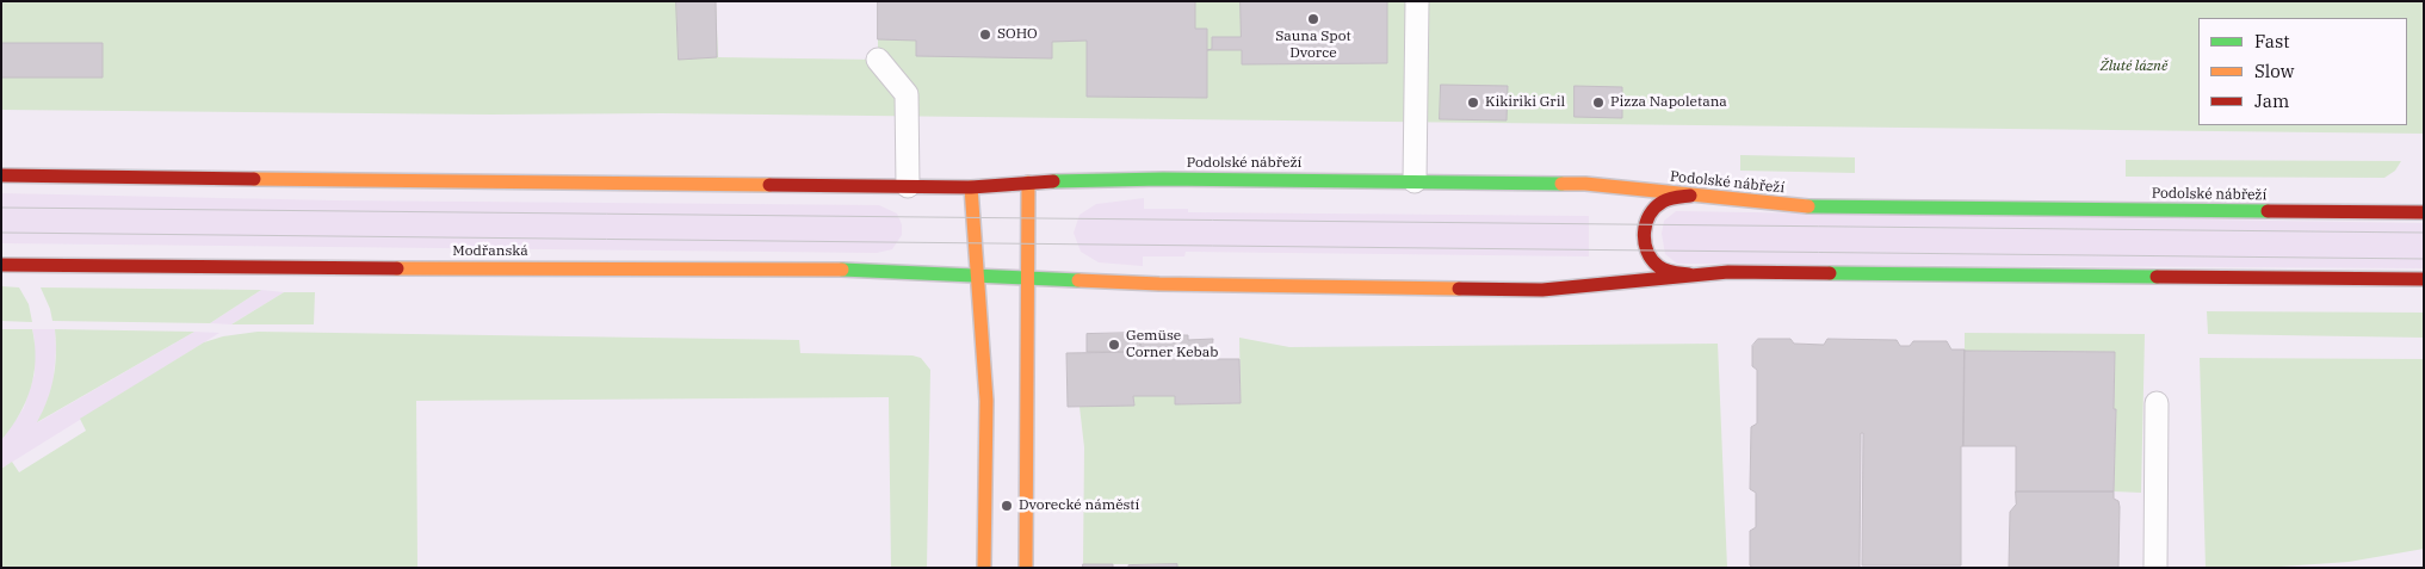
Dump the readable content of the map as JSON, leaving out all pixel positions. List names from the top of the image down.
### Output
{
  "streets": {
    "main road": ["Podolské nábřeží", "Modřanská"]
  },
  "parks": ["Žluté lázně"],
  "places": [
    "Sauna Spot Dvorce",
    "SOHO",
    "Kikiriki Gril",
    "Pizza Napoletana",
    "Gemüse Corner Kebab",
    "Dvorecké náměstí"
  ],
  "legend": ["Fast", "Slow", "Jam"]
}
